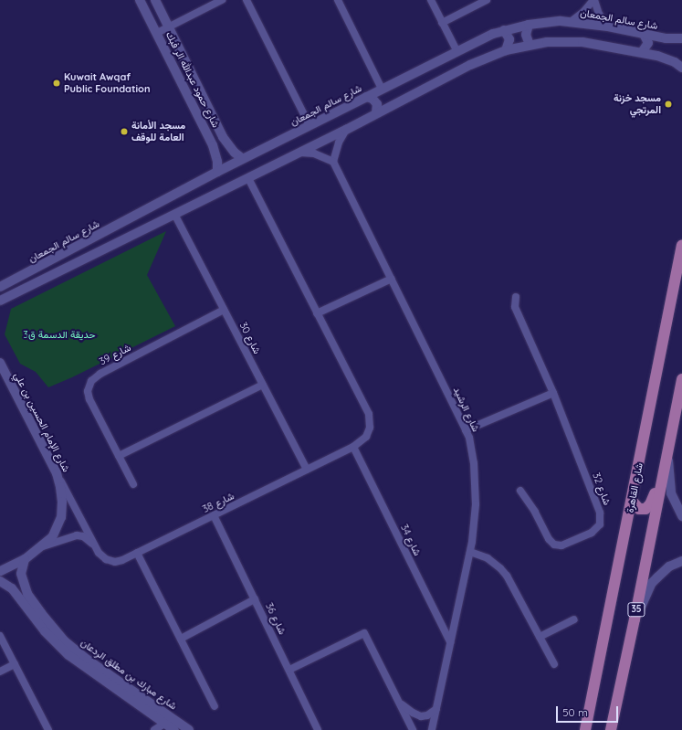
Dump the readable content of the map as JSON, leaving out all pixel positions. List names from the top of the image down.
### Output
{
  "streets": {
    "main road": ["شارع القاهرة", "35"],
    "street": [
      "شارع سالم الجمعان",
      "شارع حمود عبدالله الر فبك",
      "شارع 30",
      "شارع 39",
      "شارع الرشيد",
      "شارع الإمام الحسين بن علي",
      "شارع 32",
      "شارع 38",
      "شارع 34",
      "شارع 36",
      "شارع مبارك بن مطلق الردعان"
    ]
  },
  "crossings": [
    ["شارع سالم الجمعان", "شارع حمود عبدالله الر فبك"],
    ["شارع 30", "شارع 39"],
    ["شارع 30", "شارع 38"],
    ["شارع الرشيد", "شارع 34"],
    ["شارع الإمام الحسين بن علي", "شارع 38"],
    ["شارع الإمام الحسين بن علي", "شارع مبارك بن مطلق الردعان"],
    ["شارع 38", "شارع 34"],
    ["شارع 38", "شارع 36"]
  ],
  "parks": ["حديقة الدسمة ق3"],
  "places": ["Kuwait Awqaf Public Foundation", "مسجد خزنة المرتجي", "مسجد الأمانة العامة للوقف"],
  "scale_bar": "50 m"
}
